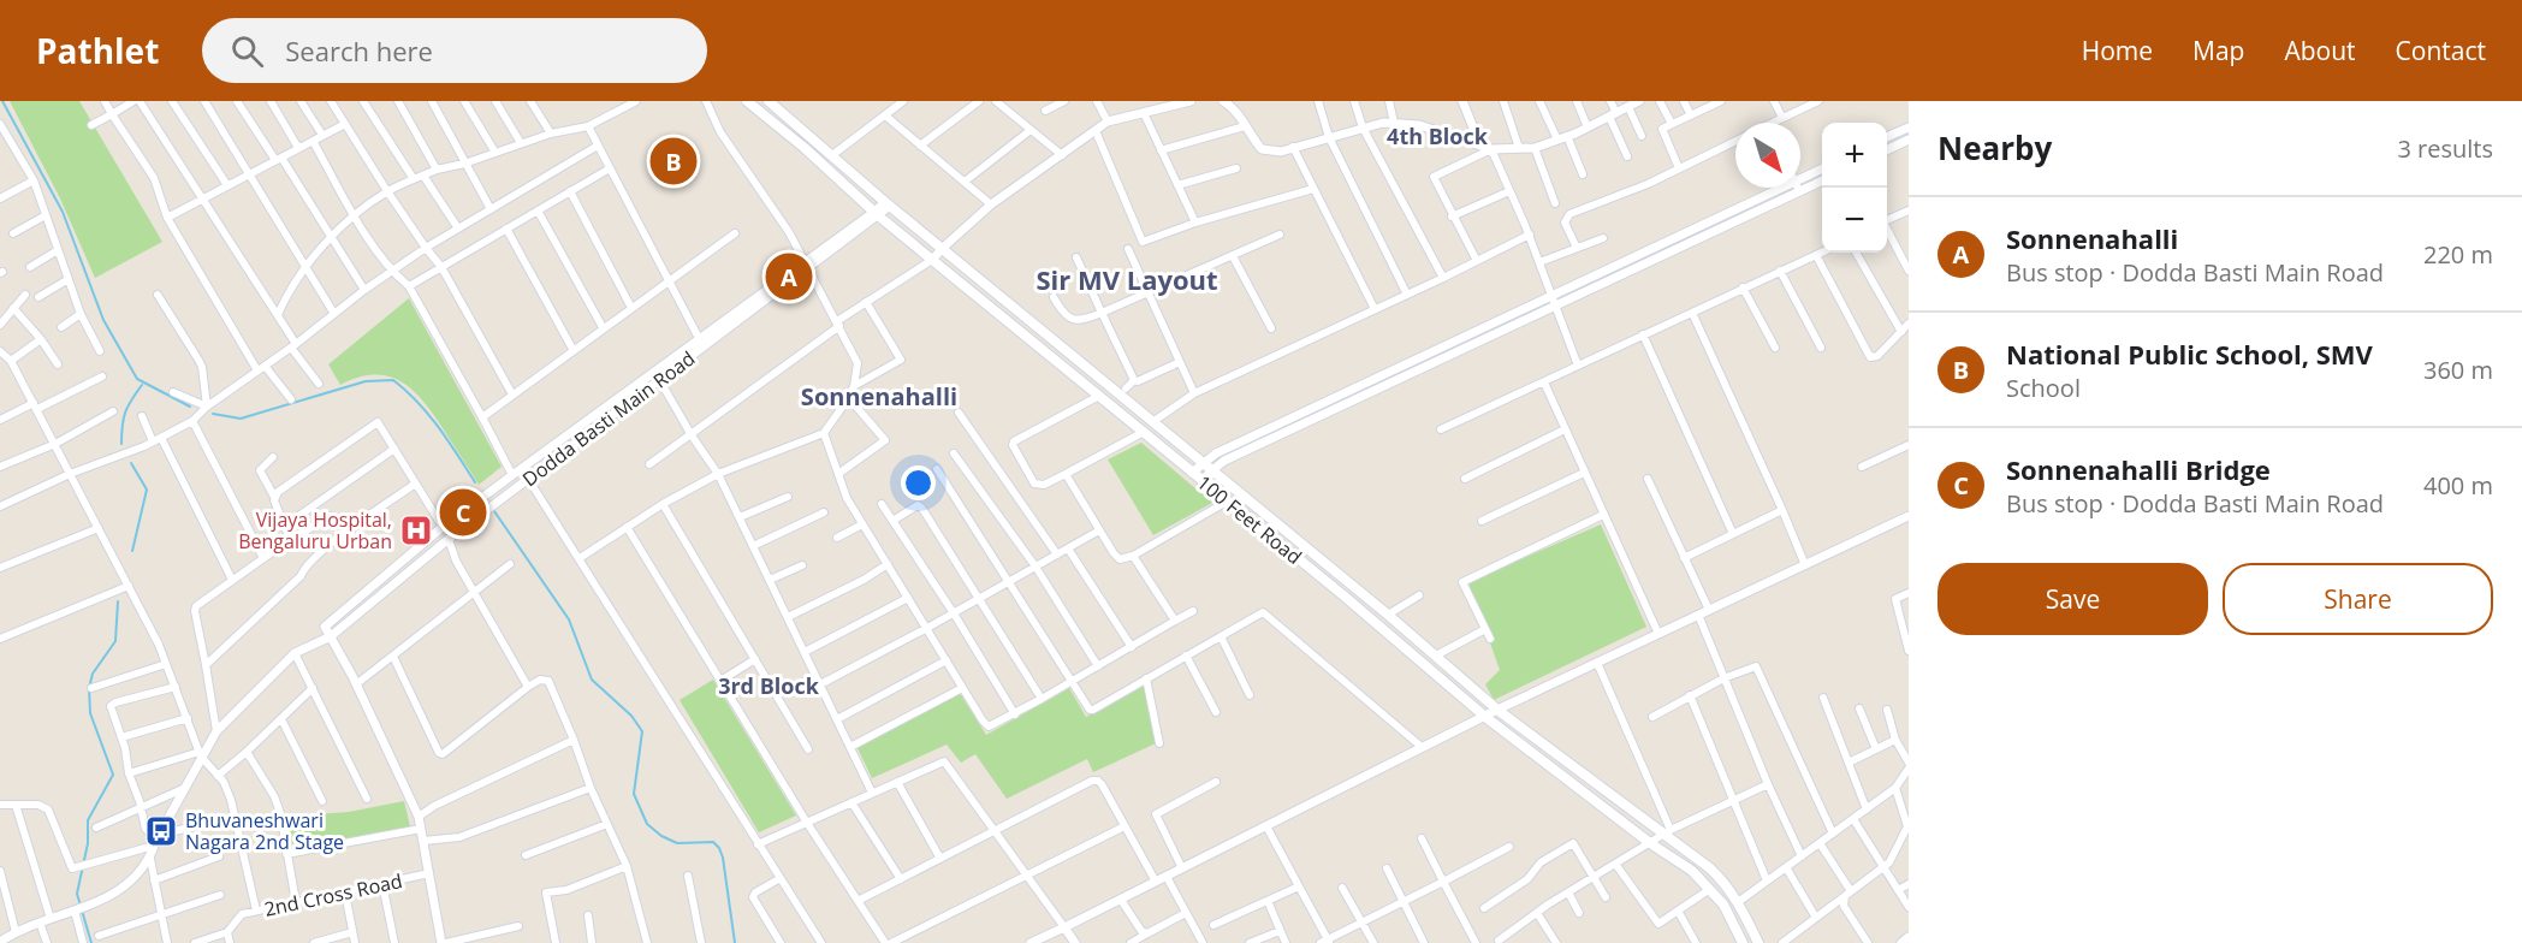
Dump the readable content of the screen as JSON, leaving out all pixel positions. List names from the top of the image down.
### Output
{
  "streets": {
    "main road": ["100 Feet Road"],
    "street": ["Dodda Basti Main Road", "2nd Cross Road"]
  },
  "crossings": [
    ["Dodda Basti Main Road", "100 Feet Road"]
  ],
  "districts": [
    "4th Block",
    "Sir MV Layout",
    "Sonnenahalli",
    "3rd Block"
  ],
  "places": {
    "hospital": ["Vijaya Hospital, Bengaluru Urban"],
    "bus stop": ["Bhuvaneshwari Nagara 2nd Stage"]
  },
  "north": "bottom right",
  "page": {
    "header": "Pathlet",
    "search": "Search here",
    "nav": [
      "Home",
      "Map",
      "About",
      "Contact"
    ],
    "heading": ["Nearby", "3 results"],
    "map_buttons": ["+", "−"],
    "pins": ["B", "A", "C"],
    "list": [
      {
        "mark": "A",
        "name": "Sonnenahalli",
        "note": "Bus stop · Dodda Basti Main Road",
        "value": "220 m"
      },
      {
        "mark": "B",
        "name": "National Public School, SMV",
        "note": "School",
        "value": "360 m"
      },
      {
        "mark": "C",
        "name": "Sonnenahalli Bridge",
        "note": "Bus stop · Dodda Basti Main Road",
        "value": "400 m"
      }
    ],
    "buttons": ["Save", "Share"]
  }
}
